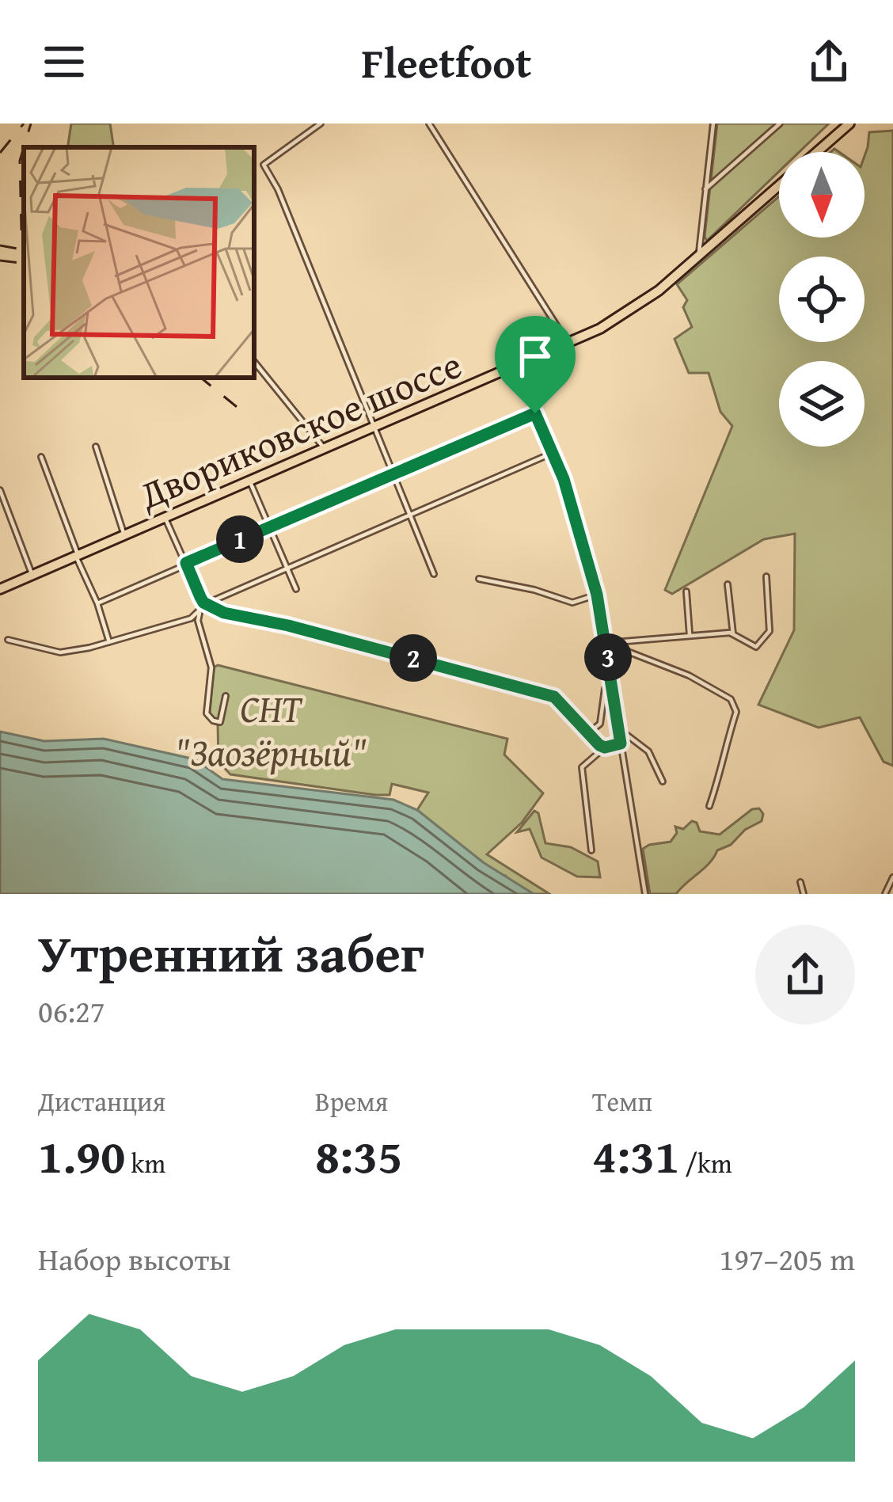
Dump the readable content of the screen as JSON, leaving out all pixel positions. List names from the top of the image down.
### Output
{
  "streets": {
    "main road": ["Двориковское шоссе"]
  },
  "parks": ["СНТ \"Заозёрный\""],
  "north": "bottom",
  "page": {
    "header": "Fleetfoot",
    "pins": ["1", "3", "2"],
    "heading": ["Утренний забег", "06:27"],
    "stats": [
      ["Дистанция", "1.90 km"],
      ["Время", "8:35"],
      ["Темп", "4:31 /km"]
    ],
    "chart": ["Набор высоты", "197–205 m"]
  }
}
